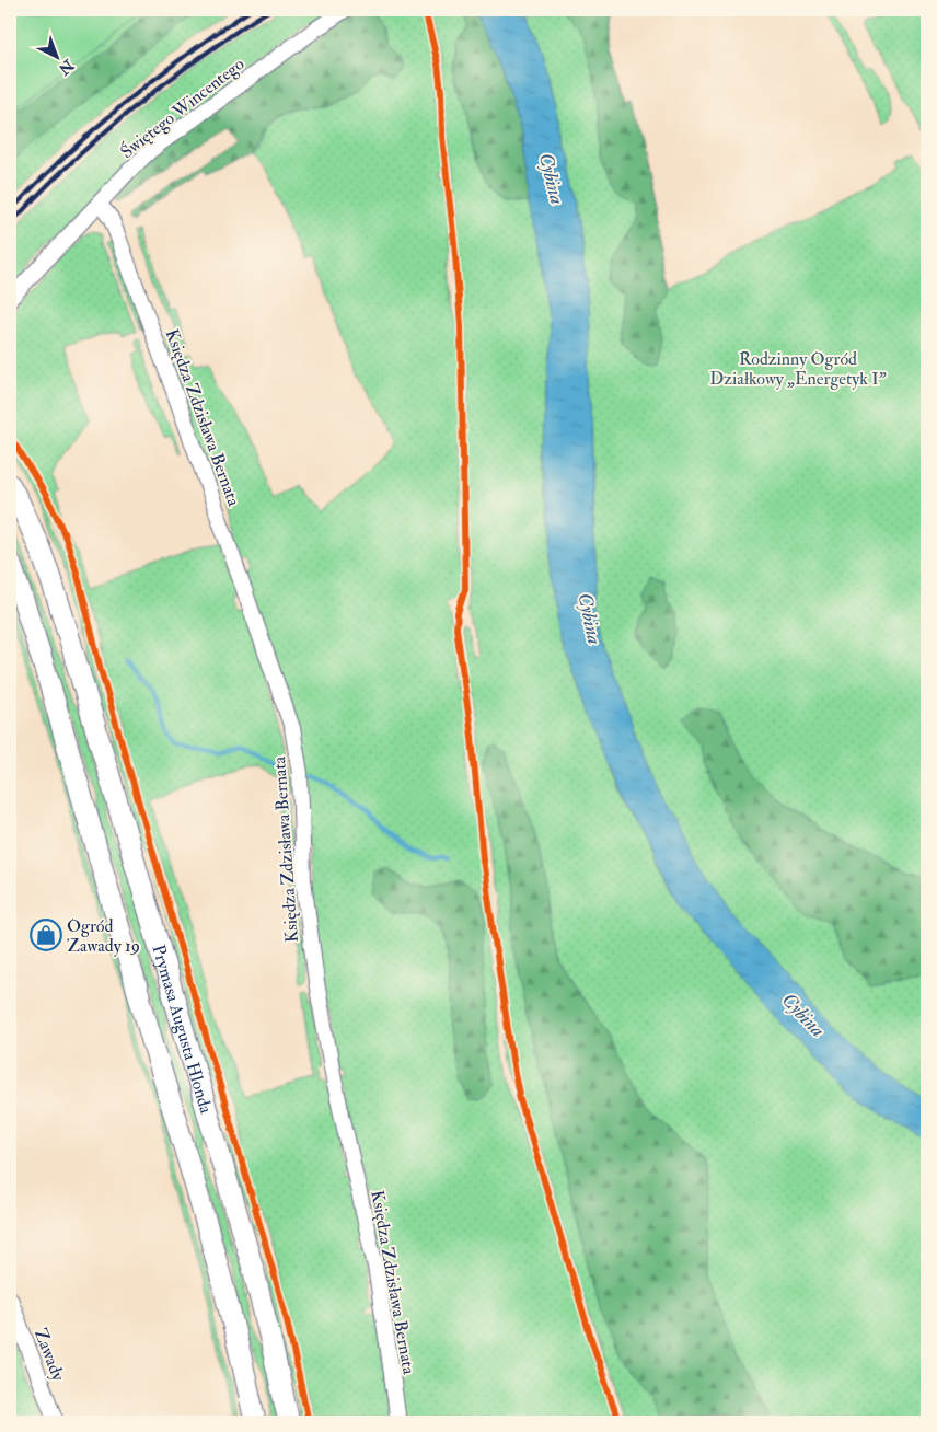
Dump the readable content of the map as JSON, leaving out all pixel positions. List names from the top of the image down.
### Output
{
  "streets": {
    "main road": ["Prymasa Augusta Hlonda"],
    "street": ["Świętego Wincentego", "Księdza Zdzisława Bernata", "Zawady"]
  },
  "crossings": [
    ["Świętego Wincentego", "Księdza Zdzisława Bernata"]
  ],
  "water": ["Cybina"],
  "parks": ["Rodzinny Ogród Działkowy „Energetyk I”"],
  "places": {
    "shop": ["Ogród Zawady 19"]
  },
  "north": "bottom right"
}
